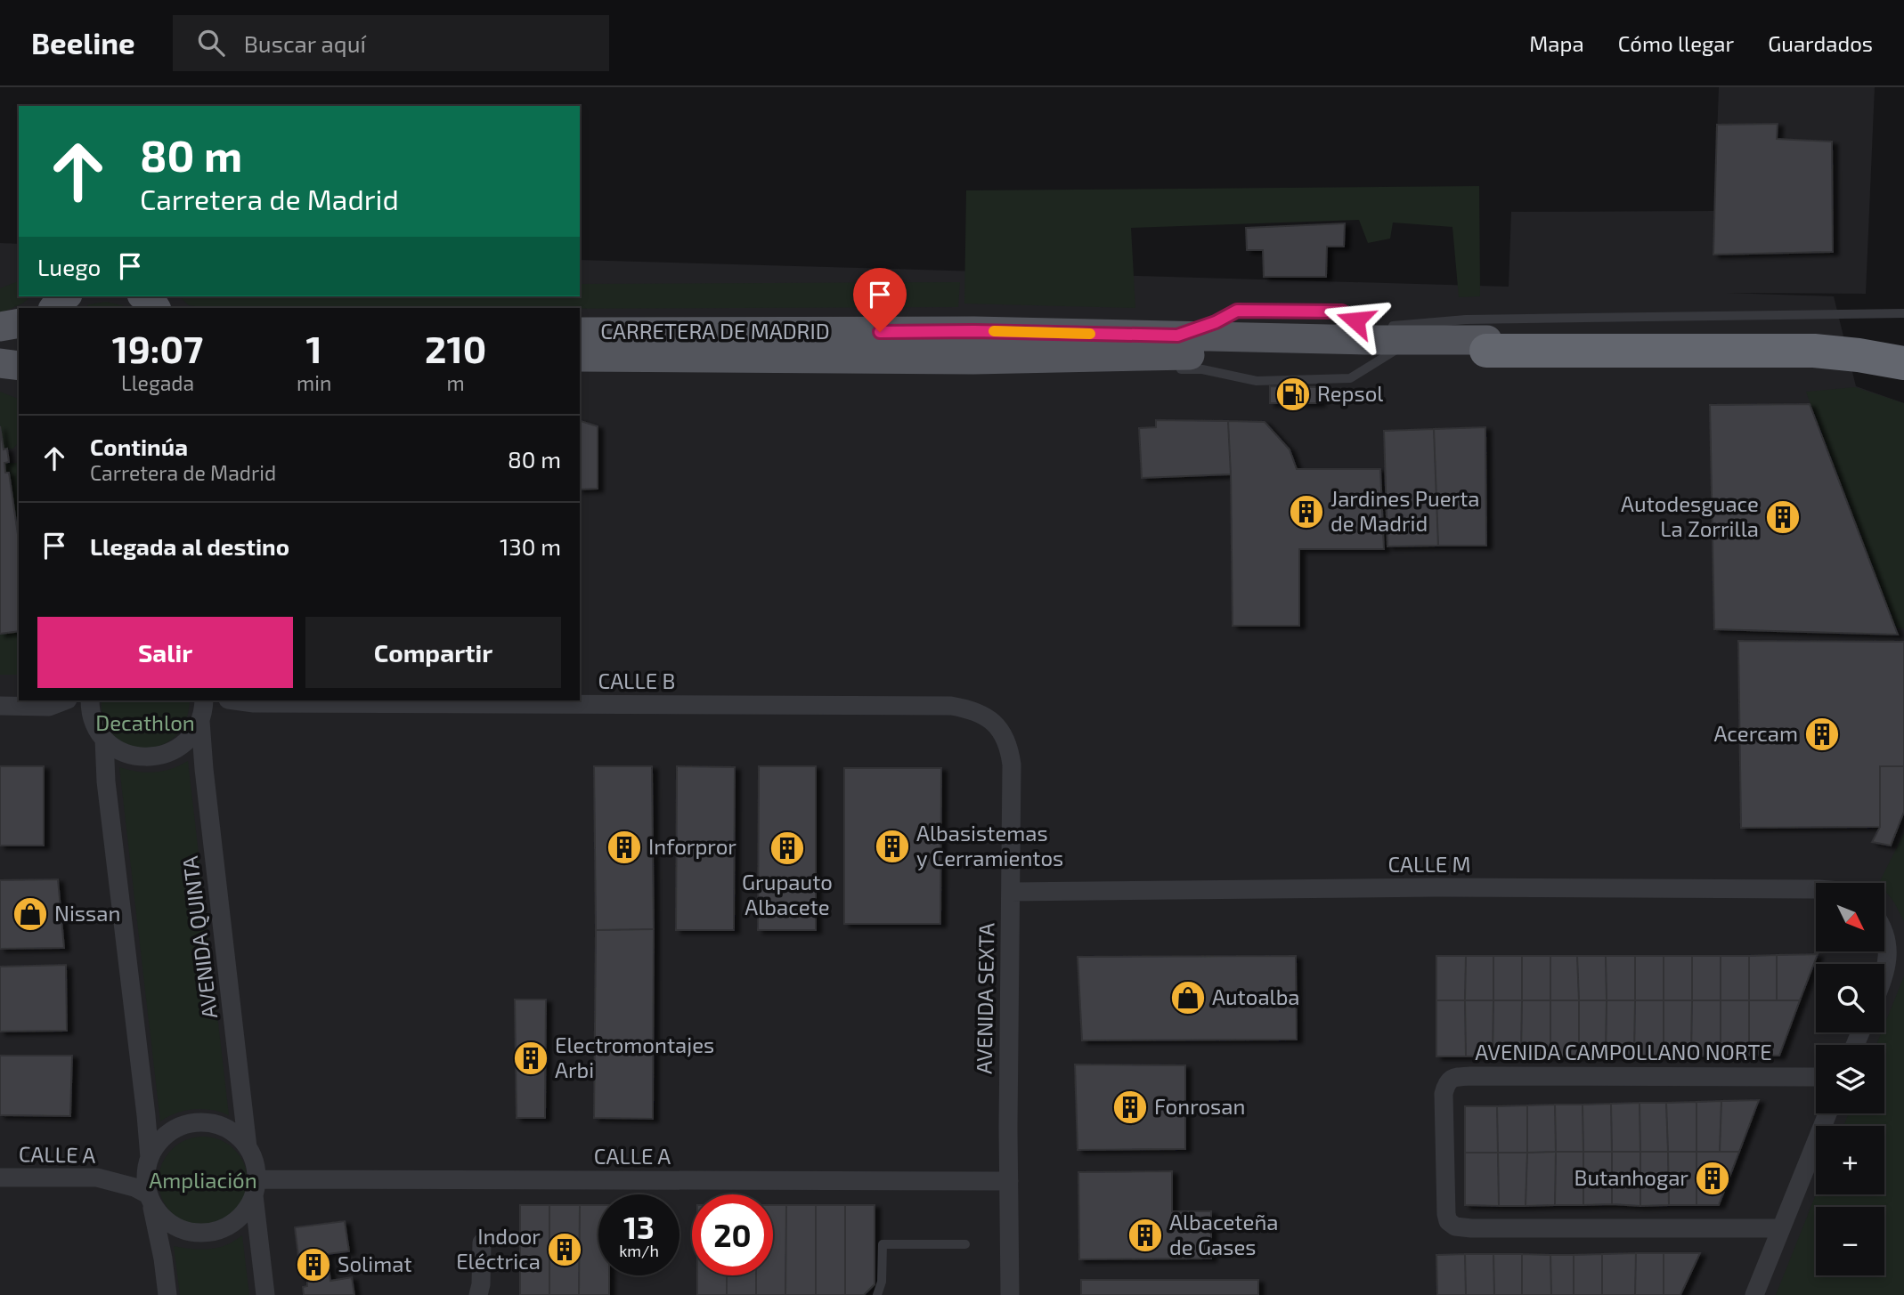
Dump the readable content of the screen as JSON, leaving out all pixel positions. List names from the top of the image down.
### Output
{
  "streets": {
    "main road": ["CARRETERA DE MADRID"],
    "street": [
      "CALLE B",
      "CALLE M",
      "AVENIDA QUINTA",
      "AVENIDA SEXTA",
      "AVENIDA CAMPOLLANO NORTE",
      "CALLE A"
    ]
  },
  "crossings": [
    ["CALLE B", "AVENIDA QUINTA"],
    ["CALLE B", "AVENIDA SEXTA"],
    ["CALLE M", "AVENIDA SEXTA"],
    ["AVENIDA QUINTA", "CALLE A"],
    ["AVENIDA SEXTA", "CALLE A"]
  ],
  "parks": ["Decathlon", "Ampliación"],
  "places": {
    "fuel station": ["Repsol"],
    "building": [
      "Jardines Puerta de Madrid",
      "Autodesguace La Zorrilla",
      "Acercam",
      "Albasistemas y Cerramientos",
      "Inforpror",
      "Grupauto Albacete",
      "Electromontajes Arbi",
      "Fonrosan",
      "Butanhogar",
      "Albaceteña de Gases",
      "Indoor Eléctrica",
      "Solimat"
    ],
    "shop": ["Nissan", "Autoalba"]
  },
  "north": "bottom right",
  "page": {
    "header": "Beeline",
    "search": "Buscar aquí",
    "nav": ["Mapa", "Cómo llegar", "Guardados"],
    "turn": ["80 m", "Carretera de Madrid"],
    "then": "Luego",
    "eta": [
      "19:07",
      "Llegada",
      "1",
      "min",
      "210",
      "m"
    ],
    "list": [
      {
        "name": "Continúa",
        "note": "Carretera de Madrid",
        "value": "80 m"
      },
      {
        "name": "Llegada al destino",
        "value": "130 m"
      }
    ],
    "buttons": ["Salir", "Compartir"],
    "map_buttons": ["+", "−"],
    "speed": "13 km/h",
    "limit": "20"
  }
}
